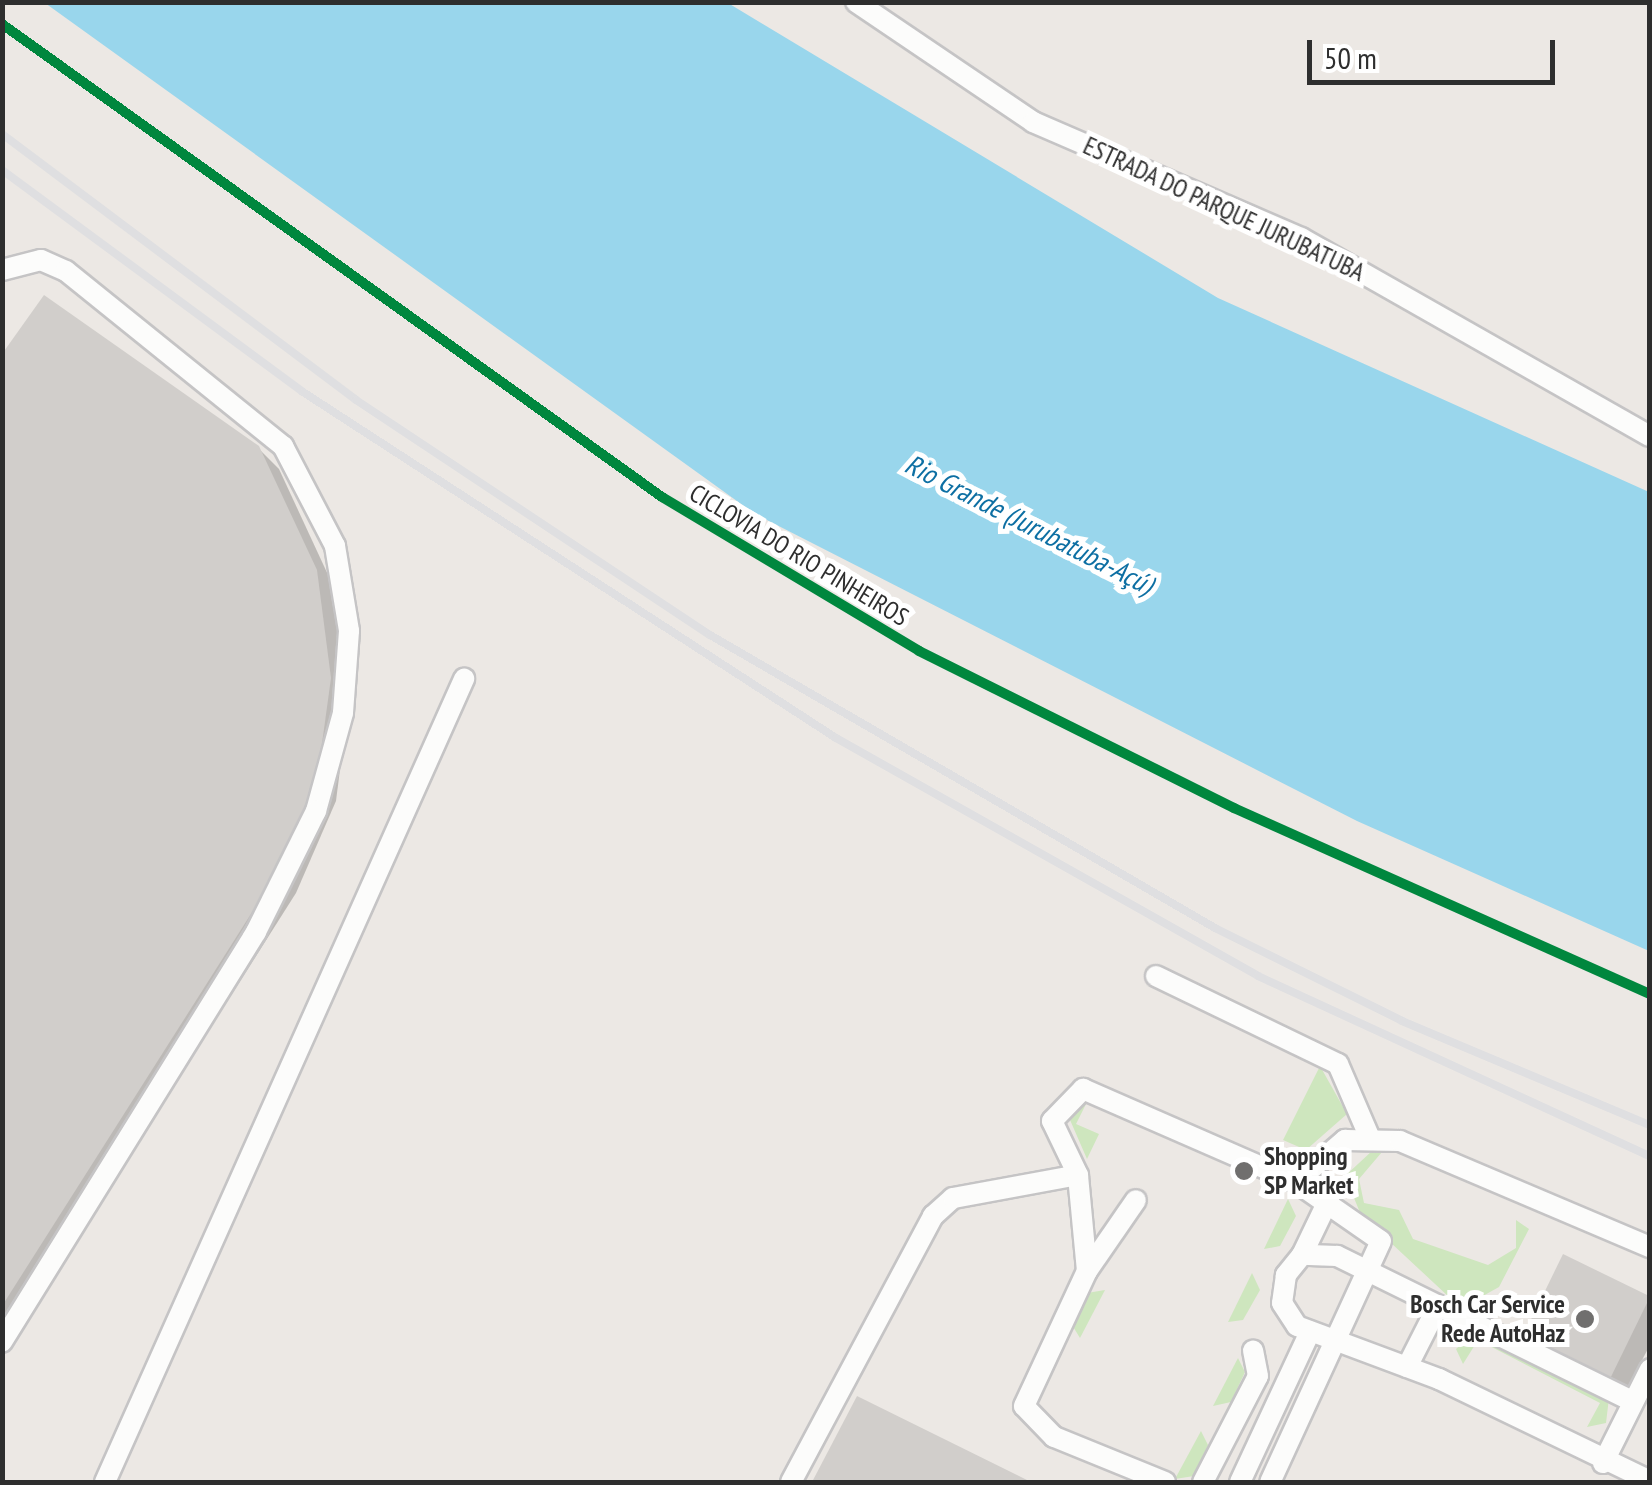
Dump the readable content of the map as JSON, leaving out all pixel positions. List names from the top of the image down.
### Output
{
  "streets": {
    "lane": ["ESTRADA DO PARQUE JURUBATUBA"],
    "cycle path": ["CICLOVIA DO RIO PINHEIROS"]
  },
  "water": ["Rio Grande (Jurubatuba-Açú)"],
  "places": ["Shopping SP Market", "Bosch Car Service Rede AutoHaz"],
  "scale_bar": "50 m"
}
